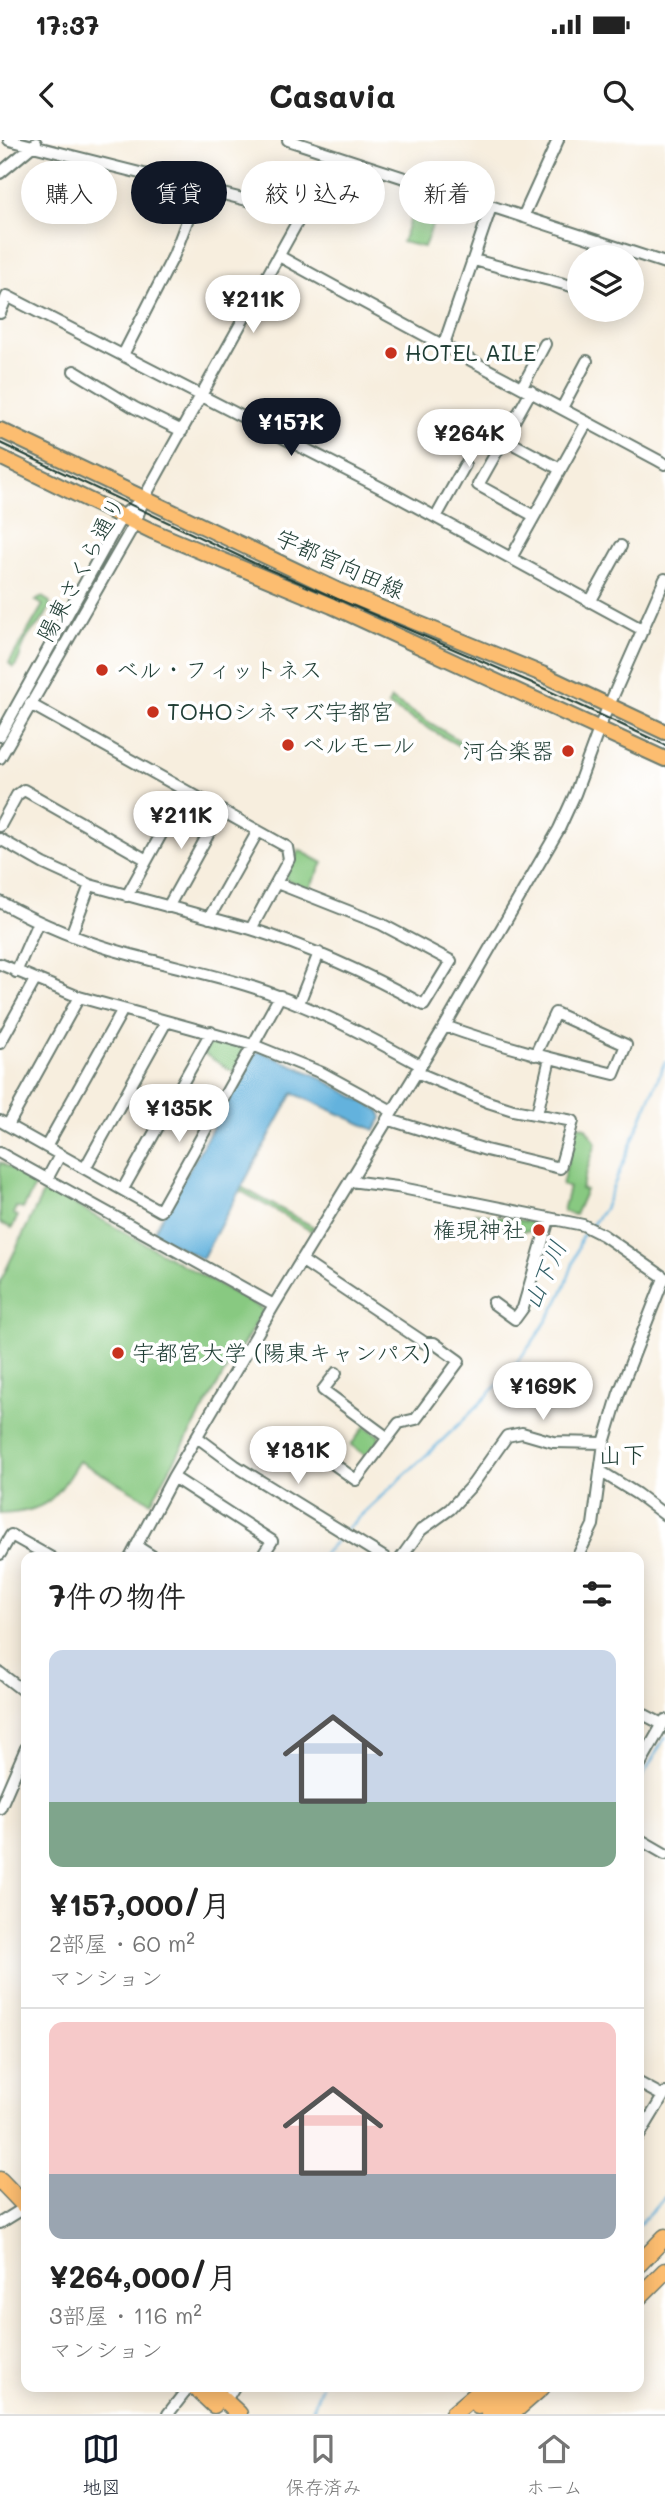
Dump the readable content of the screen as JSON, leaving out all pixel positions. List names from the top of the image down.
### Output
{
  "streets": {
    "main road": ["宇都宮向田線"],
    "street": ["陽東さくら通り"]
  },
  "crossings": [
    ["宇都宮向田線", "陽東さくら通り"]
  ],
  "districts": ["山下"],
  "water": ["山下川"],
  "places": [
    "HOTEL AILE",
    "ベル・フィットネス",
    "TOHOシネマズ宇都宮",
    "ベルモール",
    "河合楽器",
    "権現神社",
    "宇都宮大学 (陽東キャンパス)"
  ],
  "page": {
    "status": "17:37",
    "header": "Casavia",
    "chip": [
      "購入",
      "賃貸",
      "絞り込み",
      "新着"
    ],
    "price": [
      "¥211K",
      "¥157K",
      "¥264K",
      "¥211K",
      "¥135K",
      "¥169K",
      "¥181K"
    ],
    "heading": "7件の物件",
    "list": [
      {
        "name": "¥157,000/月",
        "note": "2部屋 · 60 m² · マンション"
      },
      {
        "name": "¥264,000/月",
        "note": "3部屋 · 116 m² · マンション"
      }
    ],
    "tabs": ["地図", "保存済み", "ホーム"]
  }
}
